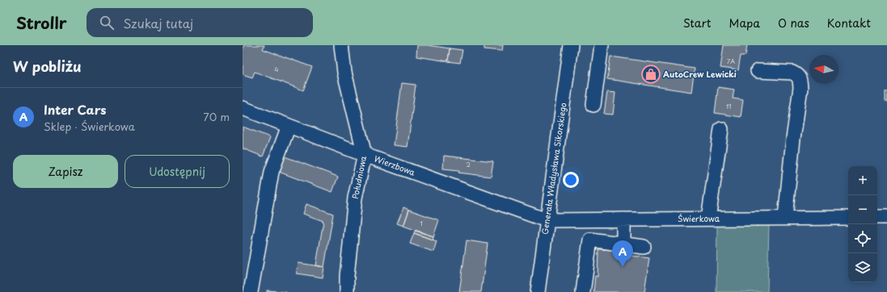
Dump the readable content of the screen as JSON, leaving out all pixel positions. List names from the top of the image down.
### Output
{
  "streets": {
    "street": [
      "Wierzbowa",
      "Generała Władysława Sikorskiego",
      "Południowa",
      "Świerkowa"
    ]
  },
  "crossings": [
    ["Wierzbowa", "Generała Władysława Sikorskiego"],
    ["Wierzbowa", "Południowa"],
    ["Wierzbowa", "Świerkowa"],
    ["Generała Władysława Sikorskiego", "Świerkowa"]
  ],
  "places": {
    "shop": ["AutoCrew Lewicki"]
  },
  "house_numbers": [
    "7A",
    "4",
    "11",
    "2",
    "1"
  ],
  "north": "left",
  "page": {
    "header": "Strollr",
    "search": "Szukaj tutaj",
    "nav": [
      "Start",
      "Mapa",
      "O nas",
      "Kontakt"
    ],
    "heading": "W pobliżu",
    "list": [
      {
        "mark": "A",
        "name": "Inter Cars",
        "note": "Sklep · Świerkowa",
        "value": "70 m"
      }
    ],
    "buttons": ["Zapisz", "Udostępnij"],
    "map_buttons": ["+", "−"],
    "pins": "A"
  }
}
